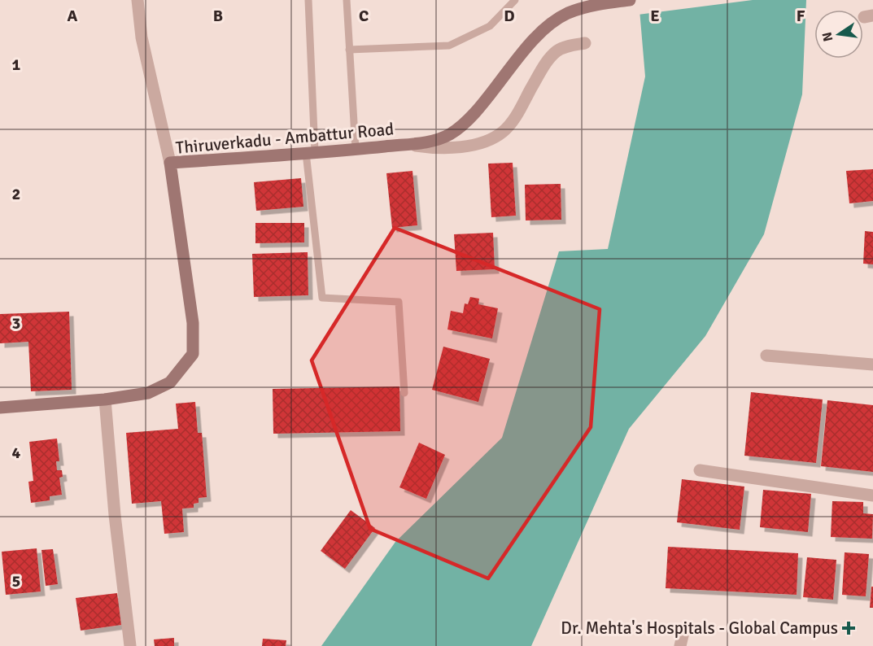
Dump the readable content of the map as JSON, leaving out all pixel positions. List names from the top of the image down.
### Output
{
  "streets": {
    "main road": ["Thiruverkadu - Ambattur Road"]
  },
  "places": {
    "health": ["Dr. Mehta's Hospitals - Global Campus"]
  },
  "north": "left",
  "grid": {
    "columns": [
      "A",
      "B",
      "C",
      "D",
      "E",
      "F"
    ],
    "rows": [
      "1",
      "2",
      "3",
      "4",
      "5"
    ]
  }
}
